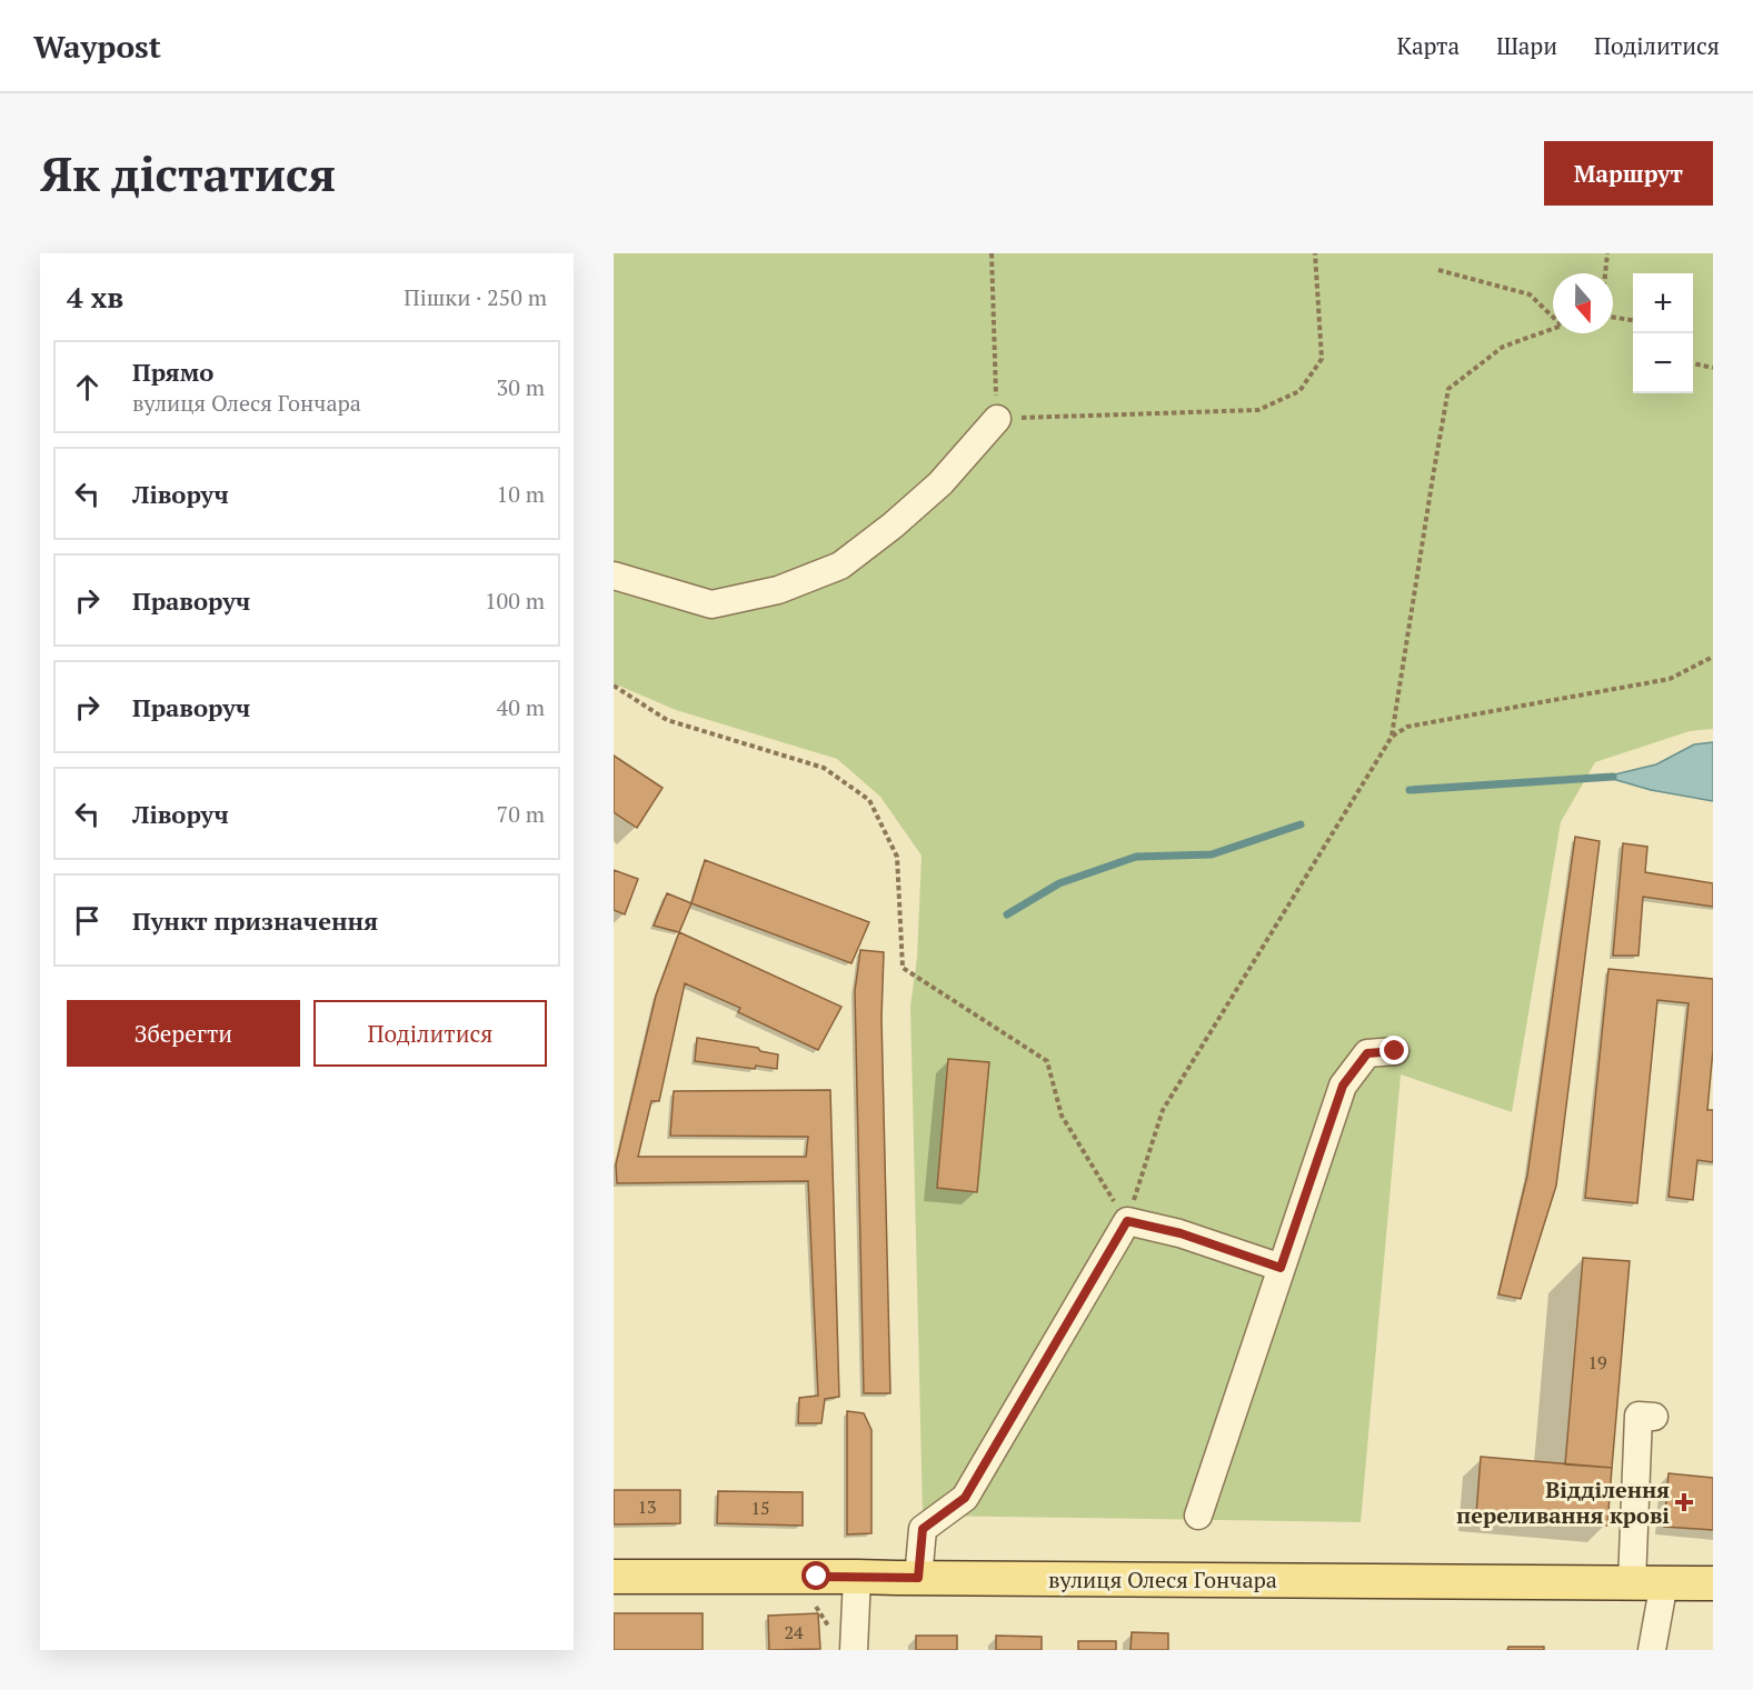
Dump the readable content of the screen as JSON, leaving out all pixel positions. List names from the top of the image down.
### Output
{
  "streets": {
    "main road": ["вулиця Олеся Гончара"]
  },
  "places": {
    "health": ["Відділення переливання крові"]
  },
  "house_numbers": [
    "19",
    "13",
    "15",
    "24"
  ],
  "north": "bottom",
  "page": {
    "header": "Waypost",
    "nav": ["Карта", "Шари", "Поділитися"],
    "buttons": [
      "Маршрут",
      ["Зберегти", "Поділитися"]
    ],
    "title": "Як дістатися",
    "heading": ["4 хв", "Пішки · 250 m"],
    "map_buttons": ["+", "−"],
    "list": [
      ["Прямо", "вулиця Олеся Гончара", "30 m"],
      ["Ліворуч", "10 m"],
      ["Праворуч", "100 m"],
      ["Праворуч", "40 m"],
      ["Ліворуч", "70 m"],
      "Пункт призначення"
    ]
  }
}
